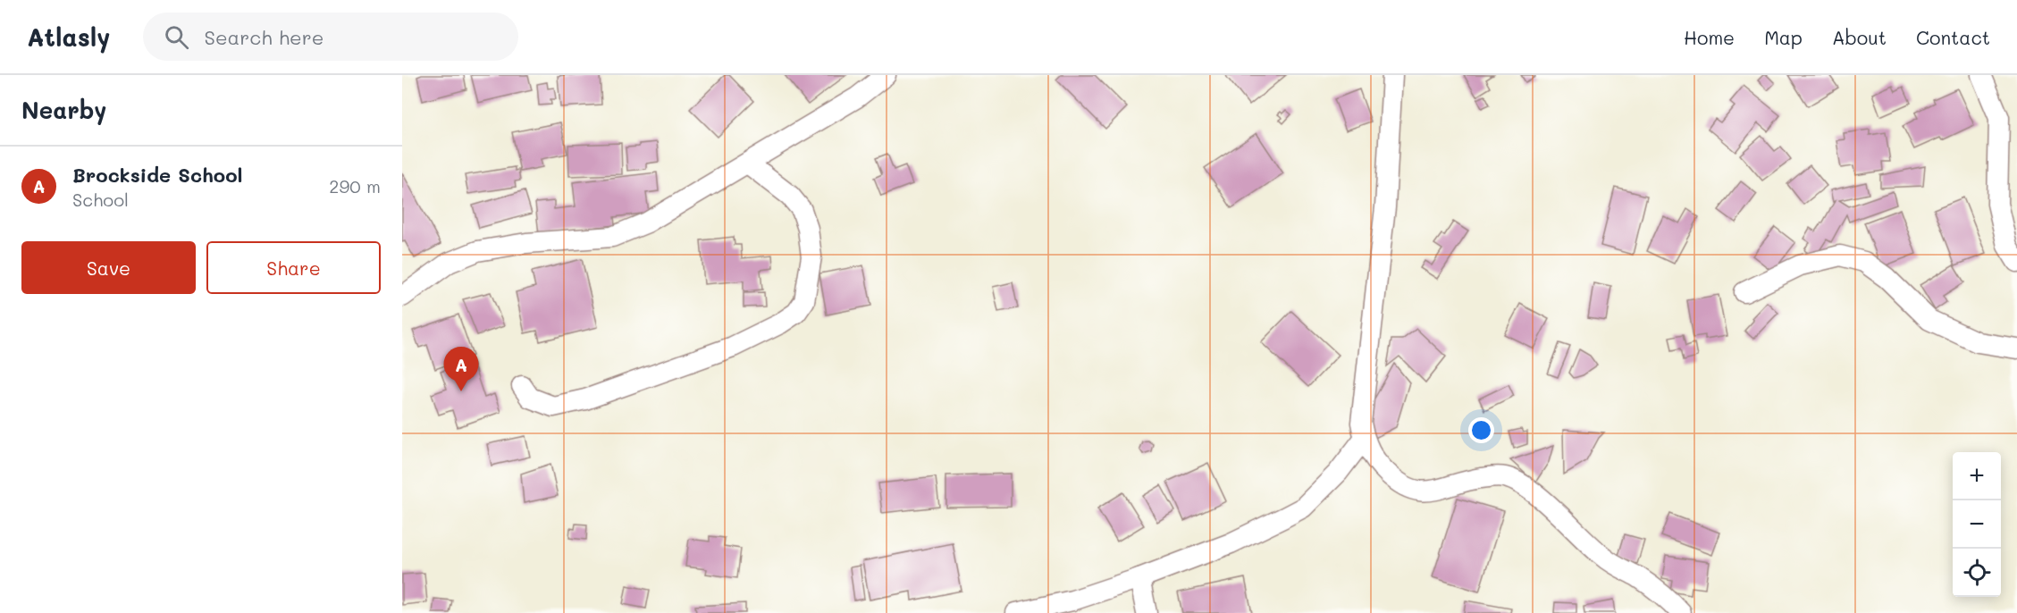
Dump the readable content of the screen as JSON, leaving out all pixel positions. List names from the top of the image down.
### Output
{
  "page": {
    "header": "Atlasly",
    "search": "Search here",
    "nav": [
      "Home",
      "Map",
      "About",
      "Contact"
    ],
    "heading": "Nearby",
    "list": [
      {
        "mark": "A",
        "name": "Brockside School",
        "note": "School",
        "value": "290 m"
      }
    ],
    "buttons": ["Save", "Share"],
    "pins": "A",
    "map_buttons": ["+", "−"]
  }
}
